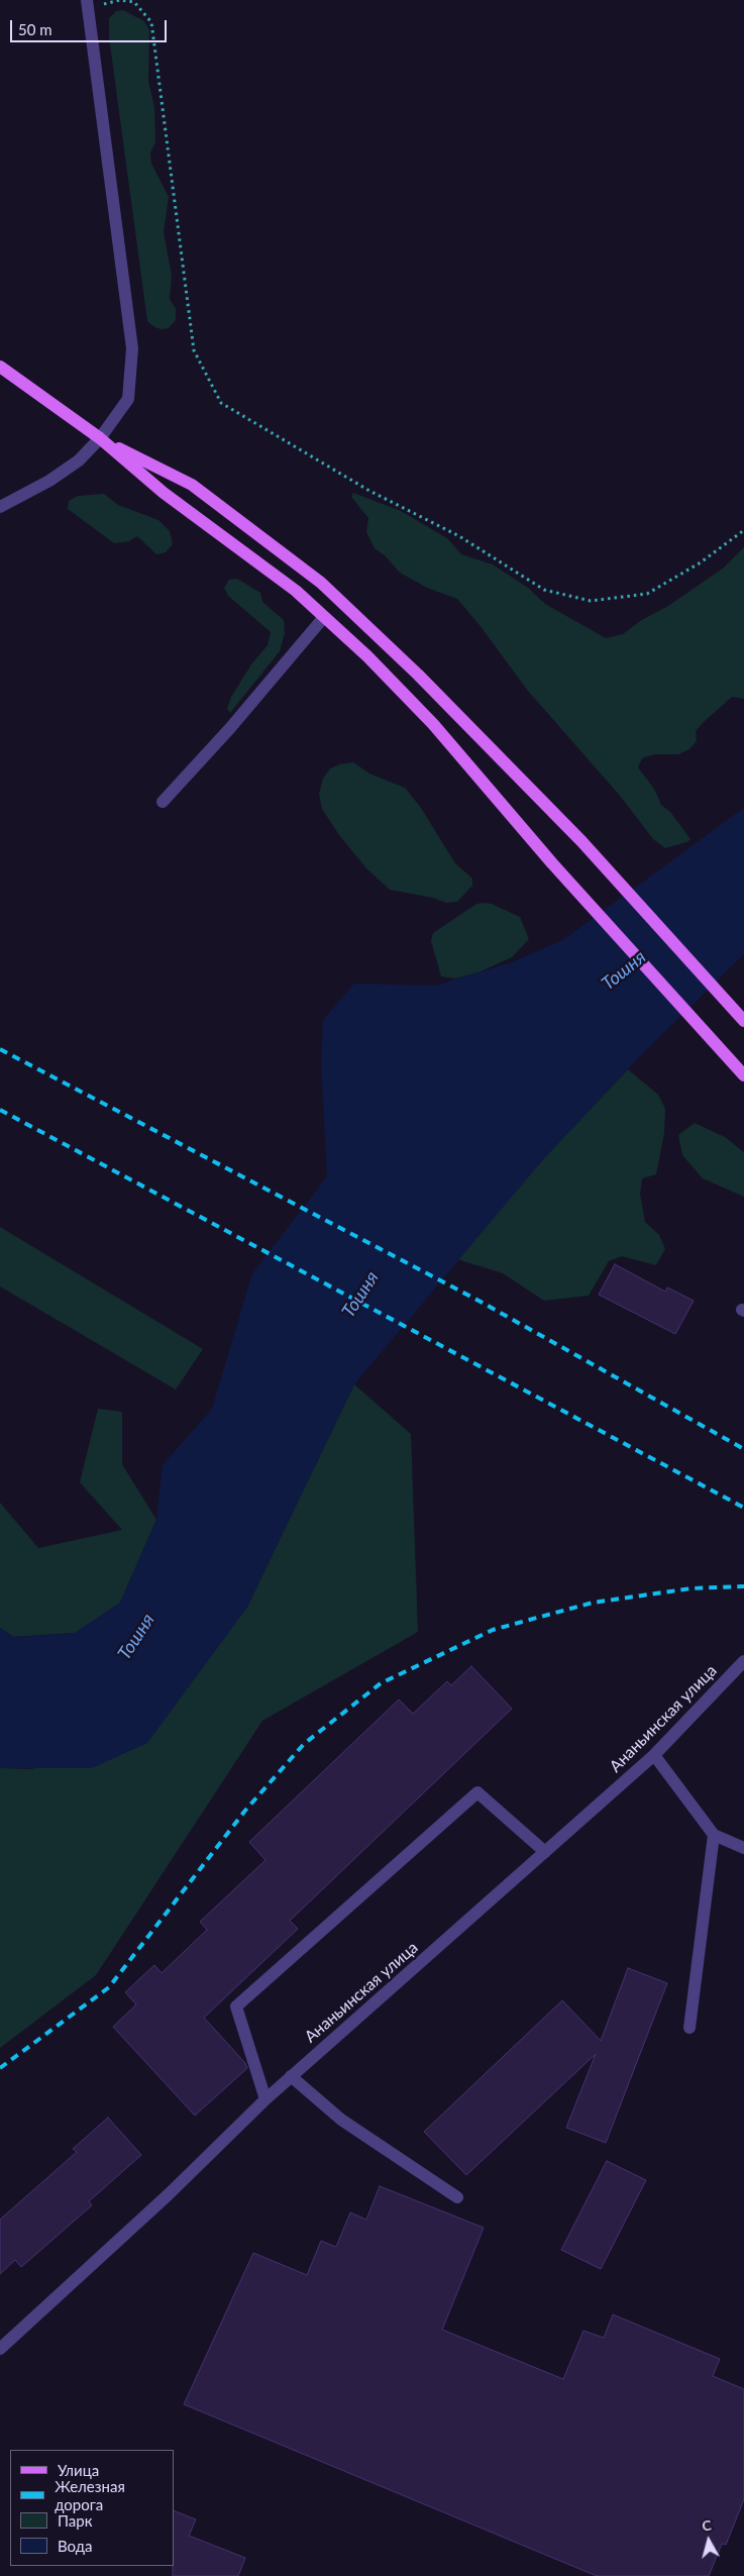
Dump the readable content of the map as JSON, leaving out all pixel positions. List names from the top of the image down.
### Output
{
  "streets": {
    "street": ["Ананьинская улица"]
  },
  "water": ["Тошня"],
  "legend": [
    "Улица",
    "Железная дорога",
    "Парк",
    "Вода"
  ],
  "scale_bar": "50 m",
  "north": "top"
}
